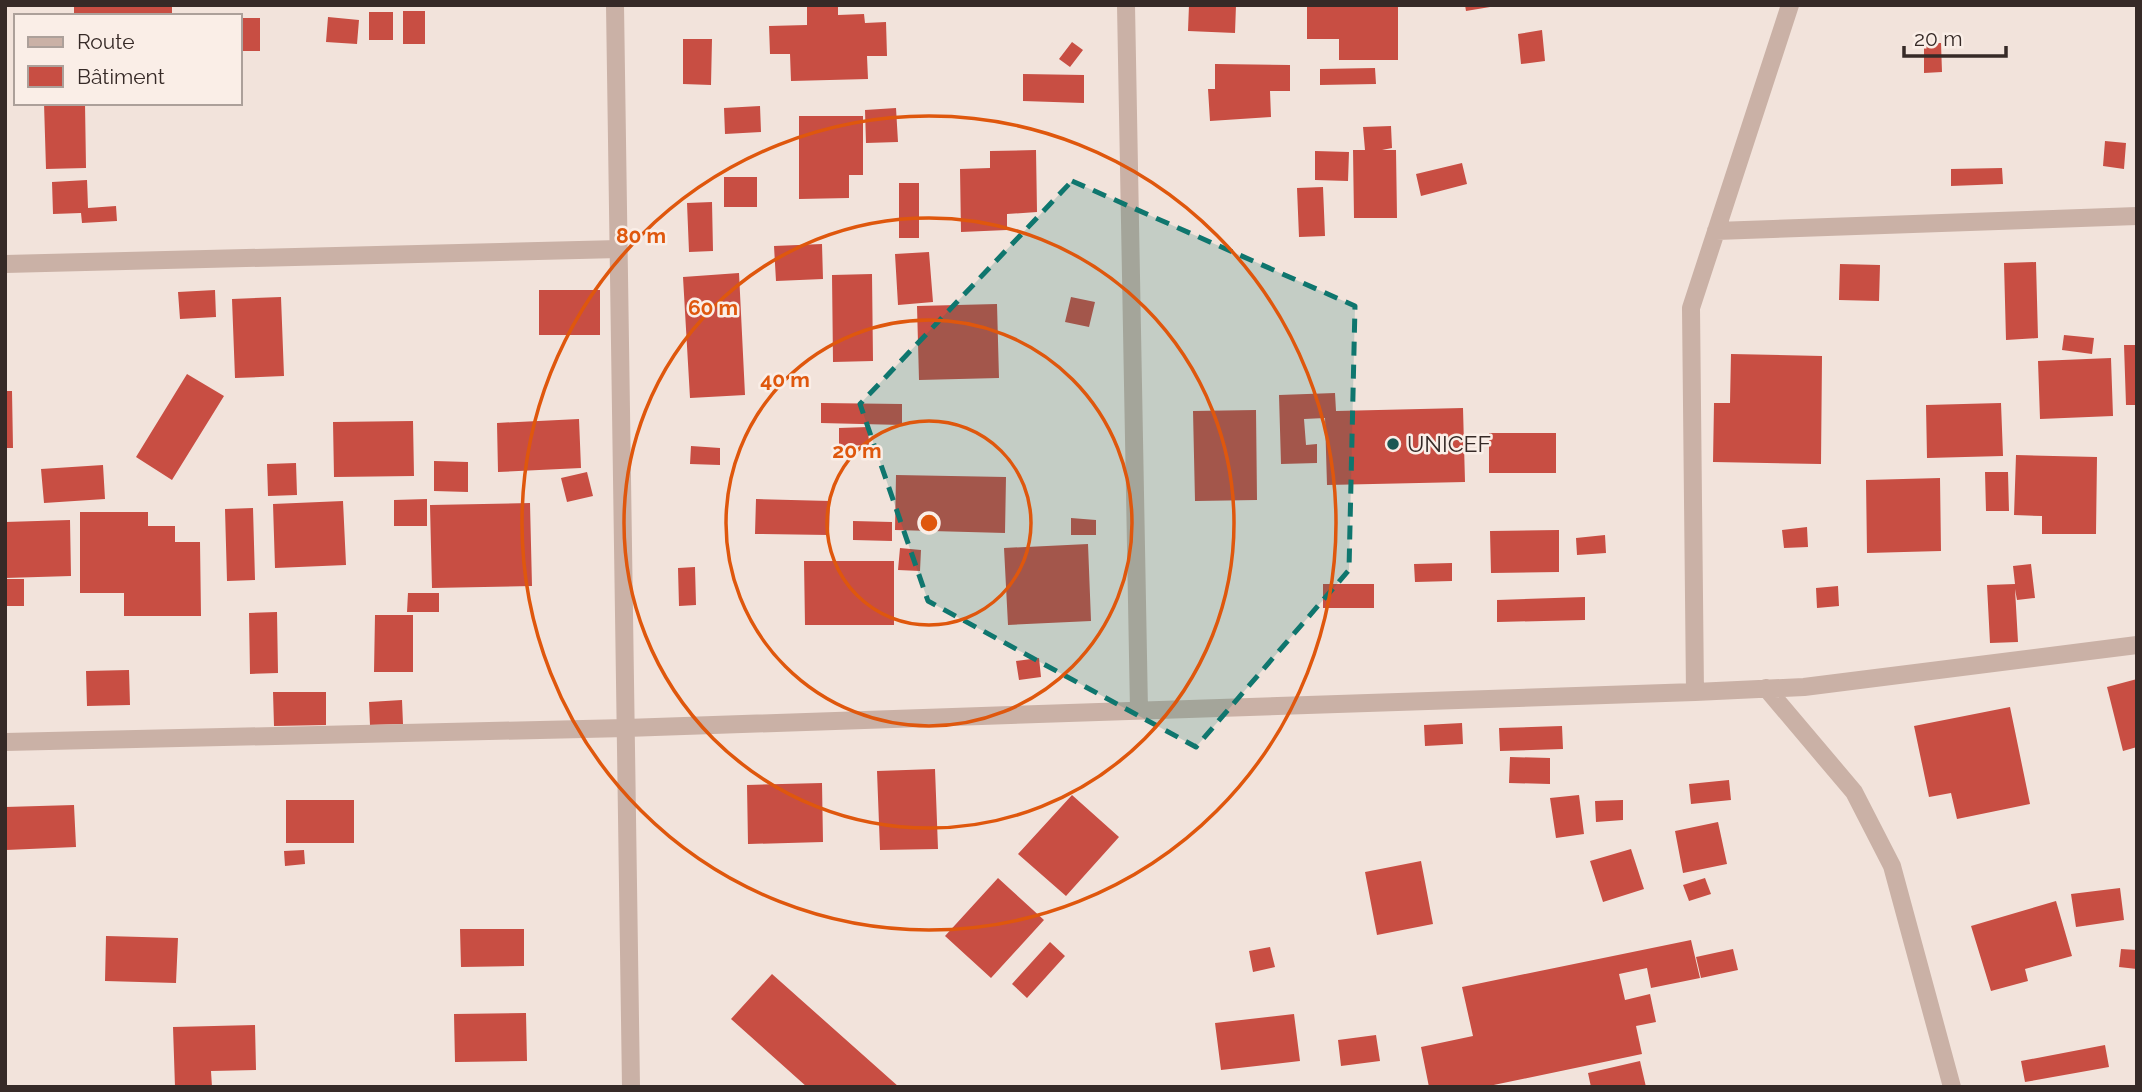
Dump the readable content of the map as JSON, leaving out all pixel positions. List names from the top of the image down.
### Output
{
  "places": ["UNICEF"],
  "legend": ["Route", "Bâtiment"],
  "scale_bar": "20 m",
  "rings": [
    "80 m",
    "60 m",
    "40 m",
    "20 m"
  ]
}
